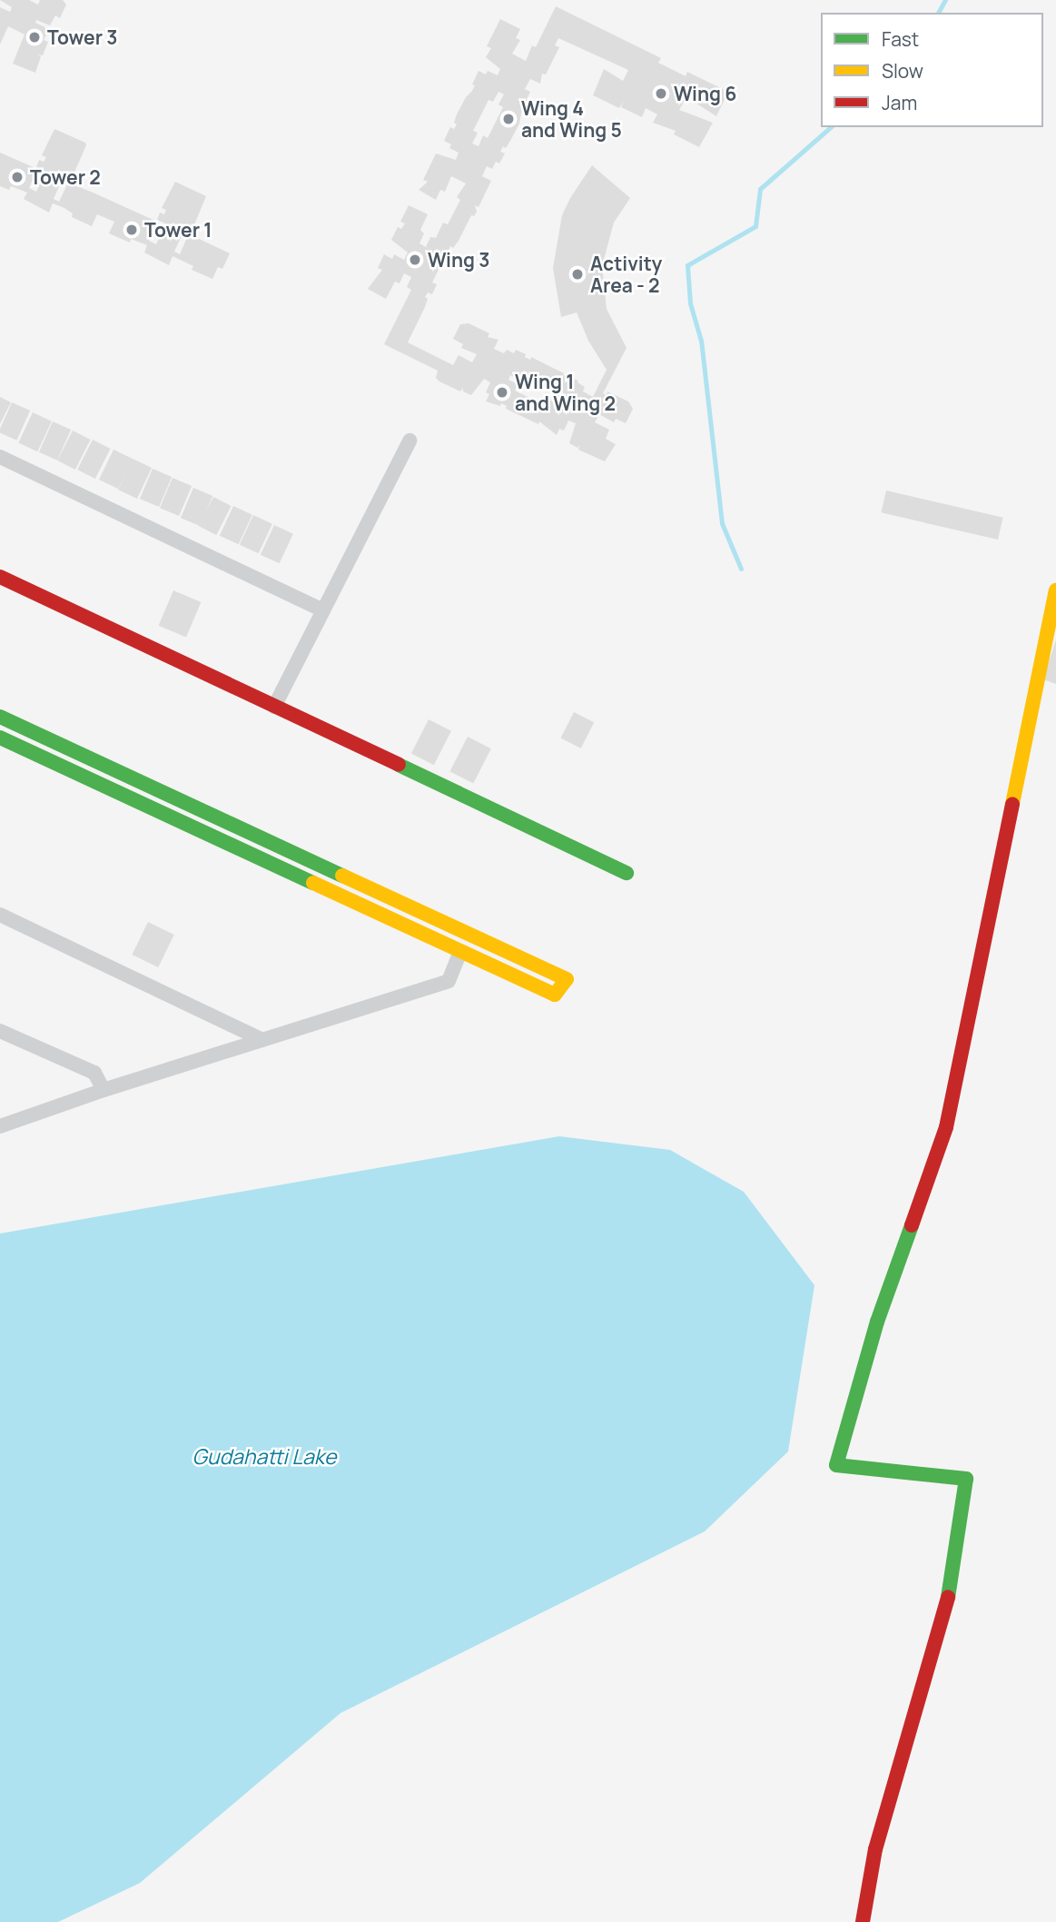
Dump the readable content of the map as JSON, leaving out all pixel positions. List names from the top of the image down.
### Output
{
  "water": ["Gudahatti Lake"],
  "places": [
    "Tower 3",
    "Wing 6",
    "Wing 4 and Wing 5",
    "Tower 2",
    "Tower 1",
    "Wing 3",
    "Activity Area - 2",
    "Wing 1 and Wing 2"
  ],
  "legend": ["Fast", "Slow", "Jam"]
}
